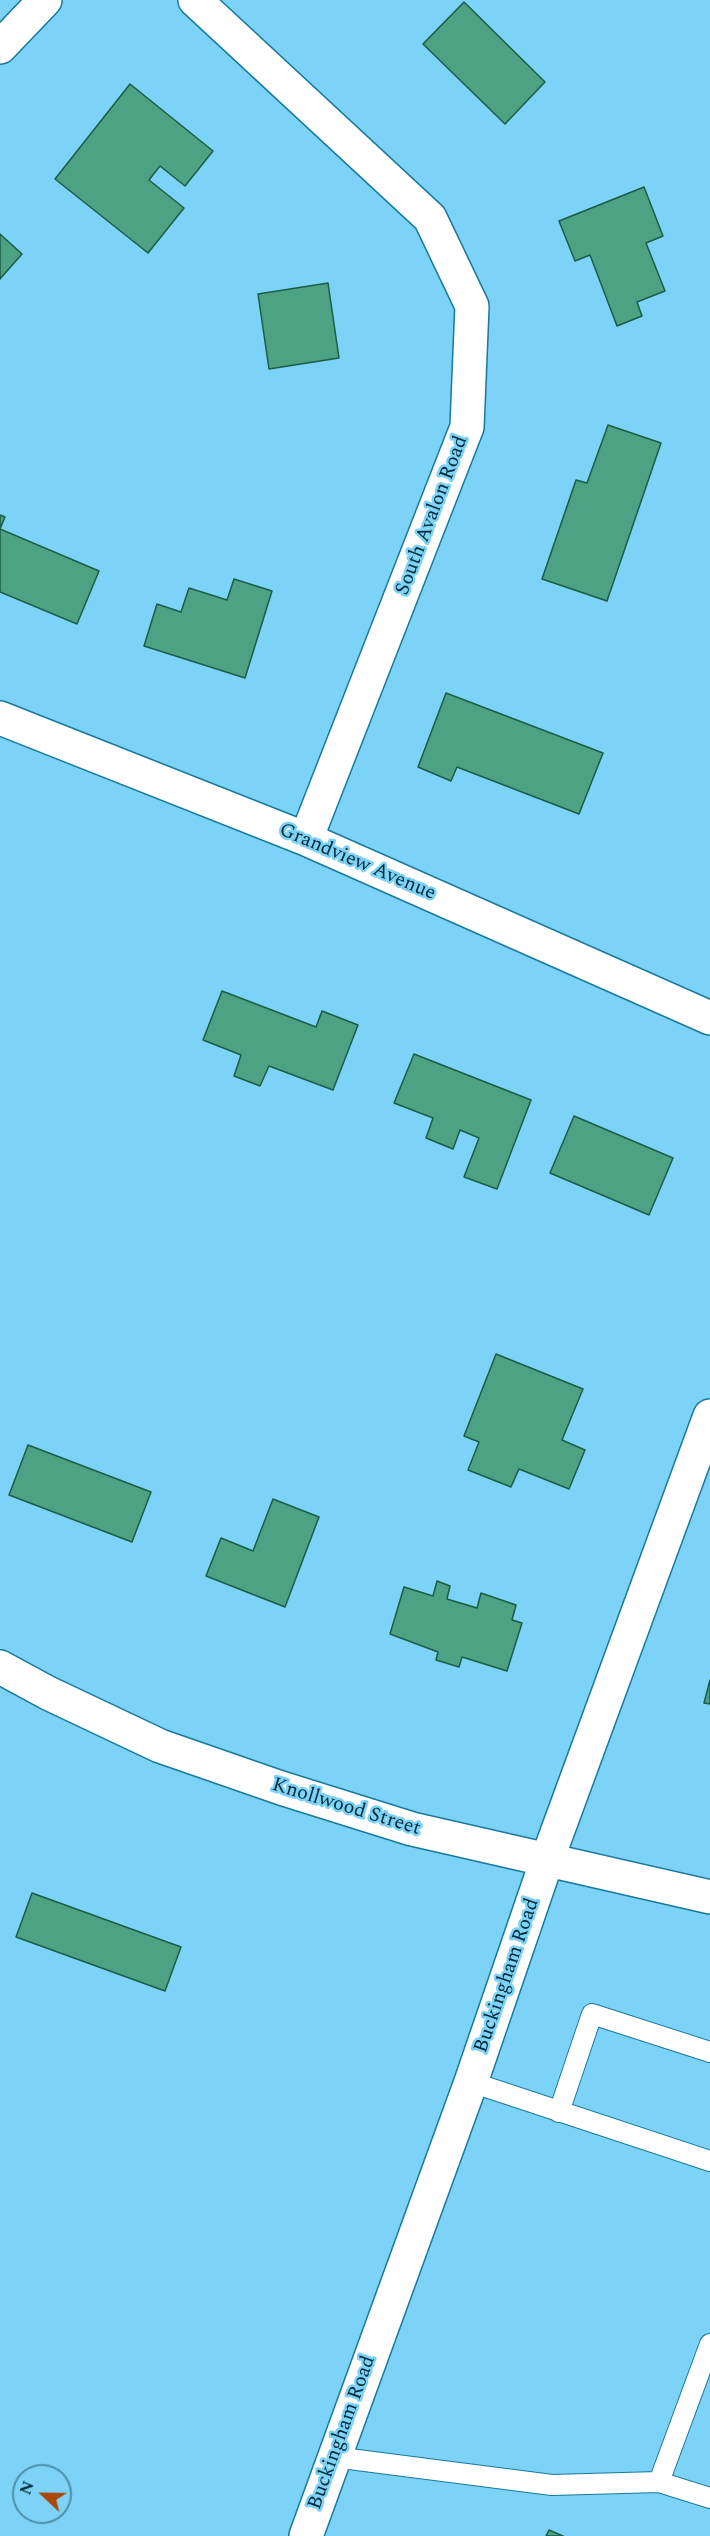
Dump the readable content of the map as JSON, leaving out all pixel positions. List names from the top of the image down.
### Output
{
  "streets": {
    "street": [
      "South Avalon Road",
      "Grandview Avenue",
      "Knollwood Street",
      "Buckingham Road"
    ]
  },
  "crossings": [
    ["South Avalon Road", "Grandview Avenue"],
    ["Knollwood Street", "Buckingham Road"]
  ],
  "north": "left"
}
